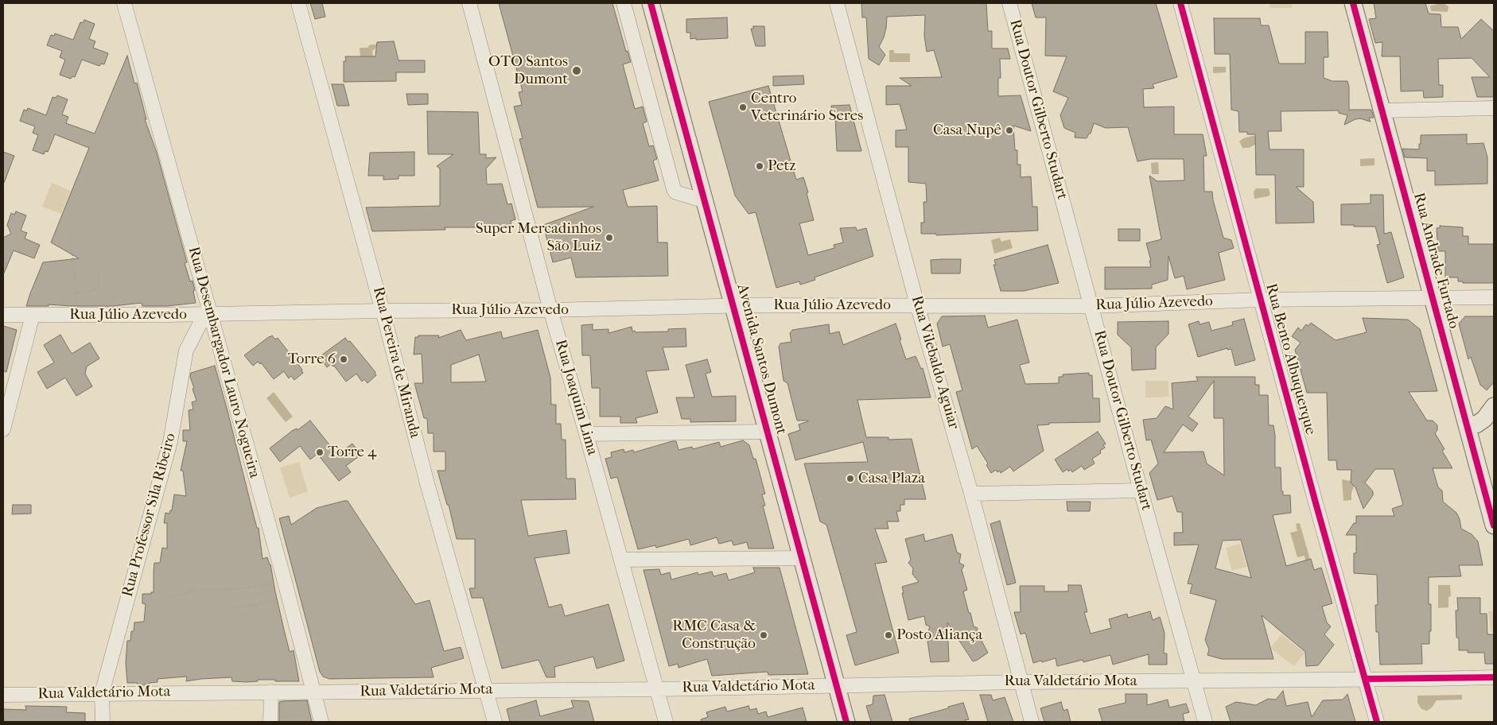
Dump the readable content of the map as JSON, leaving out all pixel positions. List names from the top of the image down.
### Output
{
  "streets": {
    "main road": ["Rua Andrade Furtado", "Avenida Santos Dumont"],
    "street": [
      "Rua Doutor Gilberto Studart",
      "Rua Júlio Azevedo",
      "Rua Bento Albuquerque",
      "Rua Desembargador Lauro Nogueira",
      "Rua Pereira de Miranda",
      "Rua Vilebaldo Aguiar",
      "Rua Joaquim Lima",
      "Rua Professor Sila Ribeiro",
      "Rua Valdetário Mota"
    ]
  },
  "crossings": [
    ["Rua Doutor Gilberto Studart", "Rua Júlio Azevedo"],
    ["Rua Doutor Gilberto Studart", "Rua Valdetário Mota"],
    ["Rua Andrade Furtado", "Rua Júlio Azevedo"],
    ["Rua Júlio Azevedo", "Avenida Santos Dumont"],
    ["Rua Júlio Azevedo", "Rua Bento Albuquerque"],
    ["Rua Júlio Azevedo", "Rua Desembargador Lauro Nogueira"],
    ["Rua Júlio Azevedo", "Rua Pereira de Miranda"],
    ["Rua Júlio Azevedo", "Rua Vilebaldo Aguiar"],
    ["Rua Júlio Azevedo", "Rua Joaquim Lima"],
    ["Rua Júlio Azevedo", "Rua Professor Sila Ribeiro"],
    ["Avenida Santos Dumont", "Rua Valdetário Mota"],
    ["Rua Bento Albuquerque", "Rua Valdetário Mota"],
    ["Rua Desembargador Lauro Nogueira", "Rua Professor Sila Ribeiro"],
    ["Rua Desembargador Lauro Nogueira", "Rua Valdetário Mota"],
    ["Rua Pereira de Miranda", "Rua Valdetário Mota"],
    ["Rua Vilebaldo Aguiar", "Rua Valdetário Mota"],
    ["Rua Joaquim Lima", "Rua Valdetário Mota"],
    ["Rua Professor Sila Ribeiro", "Rua Valdetário Mota"]
  ],
  "places": [
    "OTO Santos Dumont",
    "Centro Veterinário Seres",
    "Casa Nupê",
    "Petz",
    "Super Mercadinhos São Luiz",
    "Torre 6",
    "Torre 4",
    "Casa Plaza",
    "RMC Casa & Construção",
    "Posto Aliança"
  ]
}
